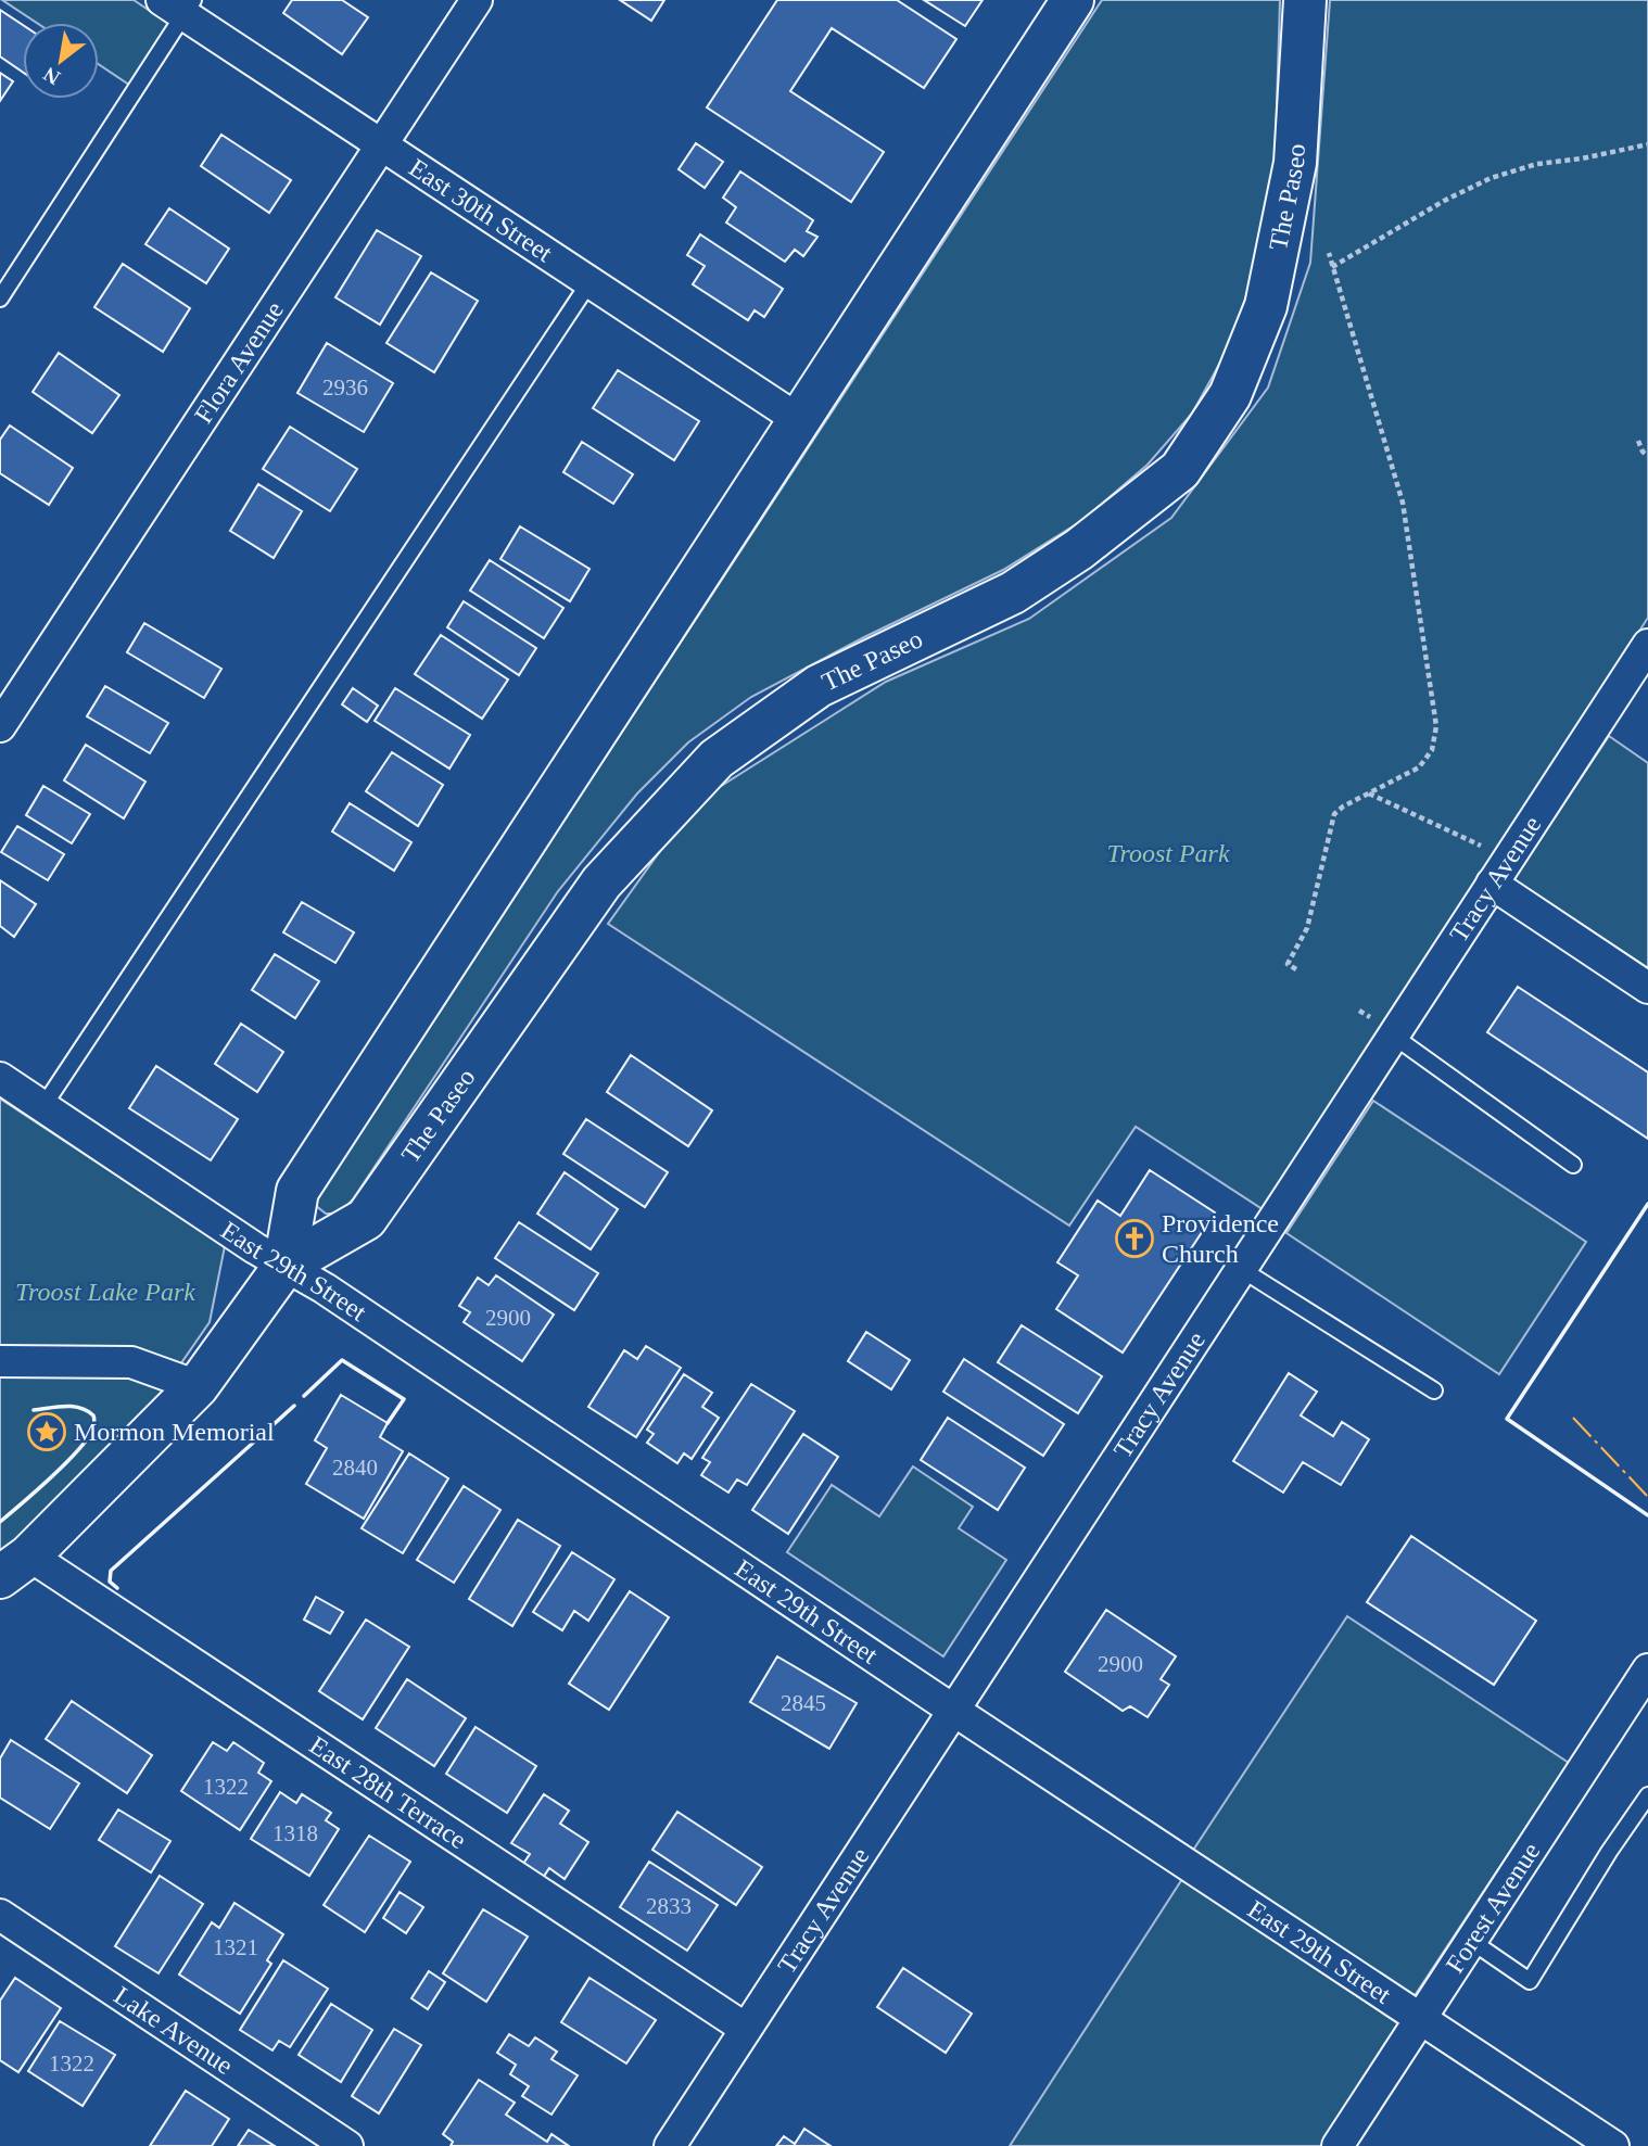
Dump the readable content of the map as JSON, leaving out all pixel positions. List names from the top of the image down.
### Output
{
  "streets": {
    "main road": ["The Paseo"],
    "street": [
      "East 30th Street",
      "Flora Avenue",
      "Tracy Avenue",
      "East 29th Street",
      "East 28th Terrace",
      "Forest Avenue",
      "Lake Avenue"
    ]
  },
  "crossings": [
    ["The Paseo", "East 30th Street"],
    ["The Paseo", "East 29th Street"],
    ["The Paseo", "East 28th Terrace"],
    ["East 30th Street", "Flora Avenue"],
    ["Tracy Avenue", "East 29th Street"],
    ["Tracy Avenue", "East 28th Terrace"],
    ["East 29th Street", "Forest Avenue"]
  ],
  "parks": ["Troost Park", "Troost Lake Park"],
  "places": {
    "church": ["Providence Church"],
    "place": ["Mormon Memorial"]
  },
  "house_numbers": [
    "2936",
    "2900",
    "2840",
    "2900",
    "2845",
    "1322",
    "1318",
    "2833",
    "1321",
    "1322"
  ],
  "north": "bottom left"
}
